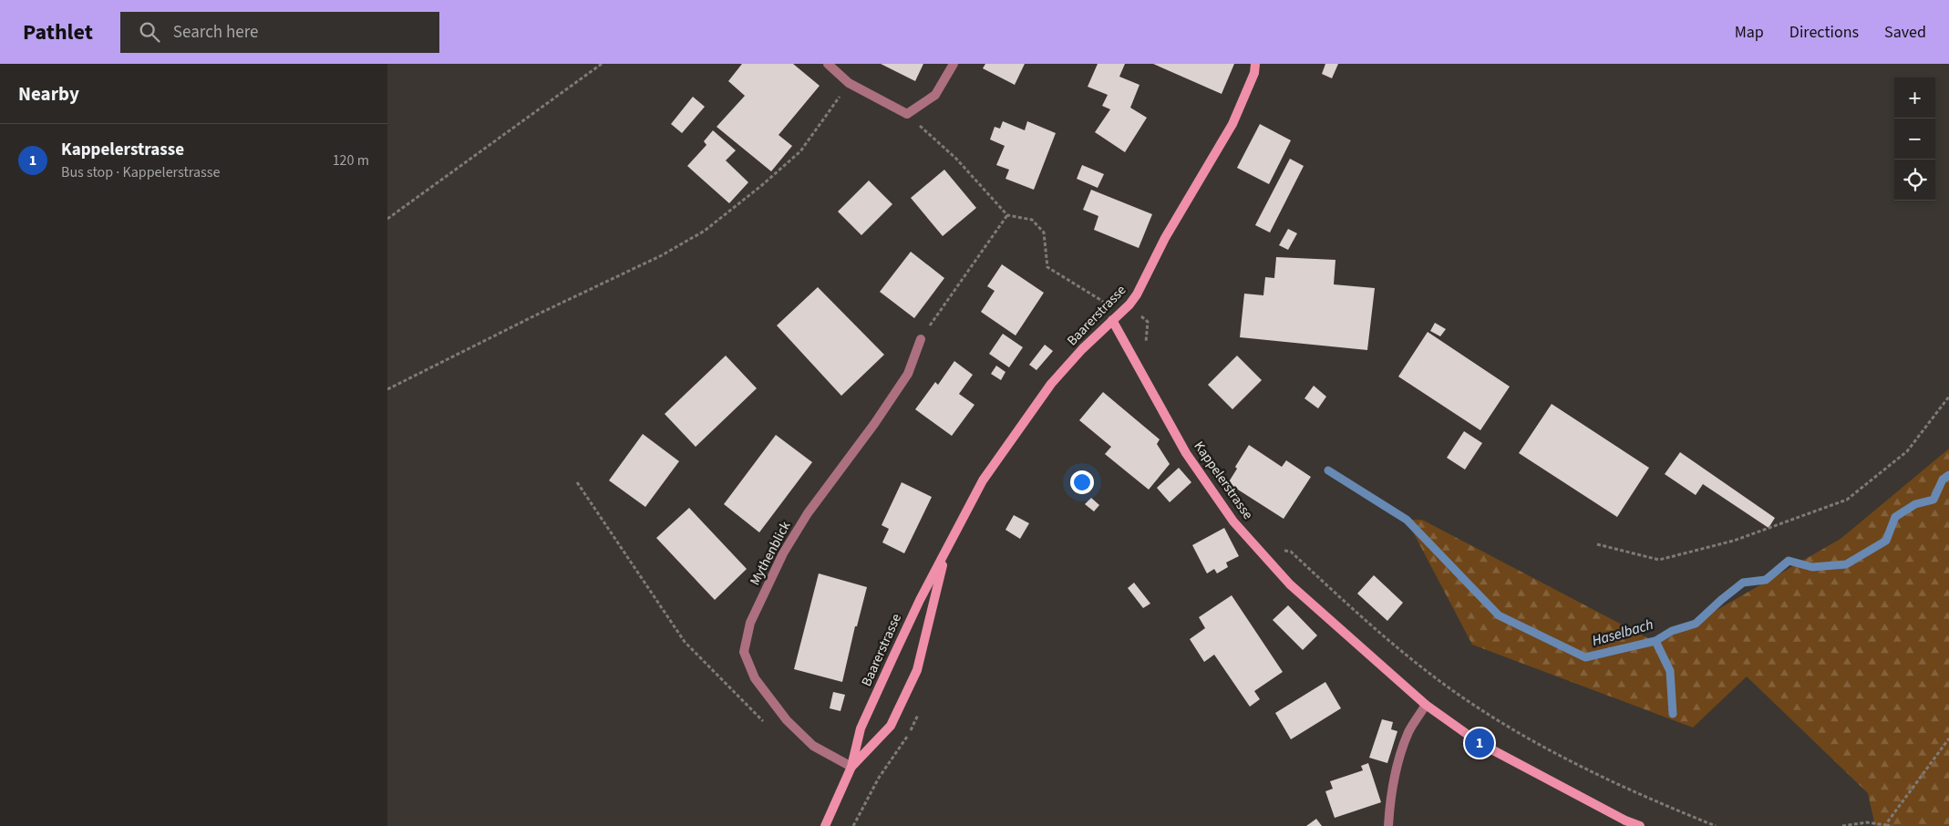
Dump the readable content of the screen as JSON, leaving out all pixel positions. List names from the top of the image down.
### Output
{
  "streets": {
    "street": ["Baarerstrasse", "Kappelerstrasse", "Mythenblick"]
  },
  "crossings": [
    ["Baarerstrasse", "Kappelerstrasse"],
    ["Baarerstrasse", "Mythenblick"]
  ],
  "water": ["Haselbach"],
  "page": {
    "header": "Pathlet",
    "search": "Search here",
    "nav": ["Map", "Directions", "Saved"],
    "heading": "Nearby",
    "map_buttons": ["+", "−"],
    "list": [
      {
        "mark": "1",
        "name": "Kappelerstrasse",
        "note": "Bus stop · Kappelerstrasse",
        "value": "120 m"
      }
    ],
    "pins": "1"
  }
}
